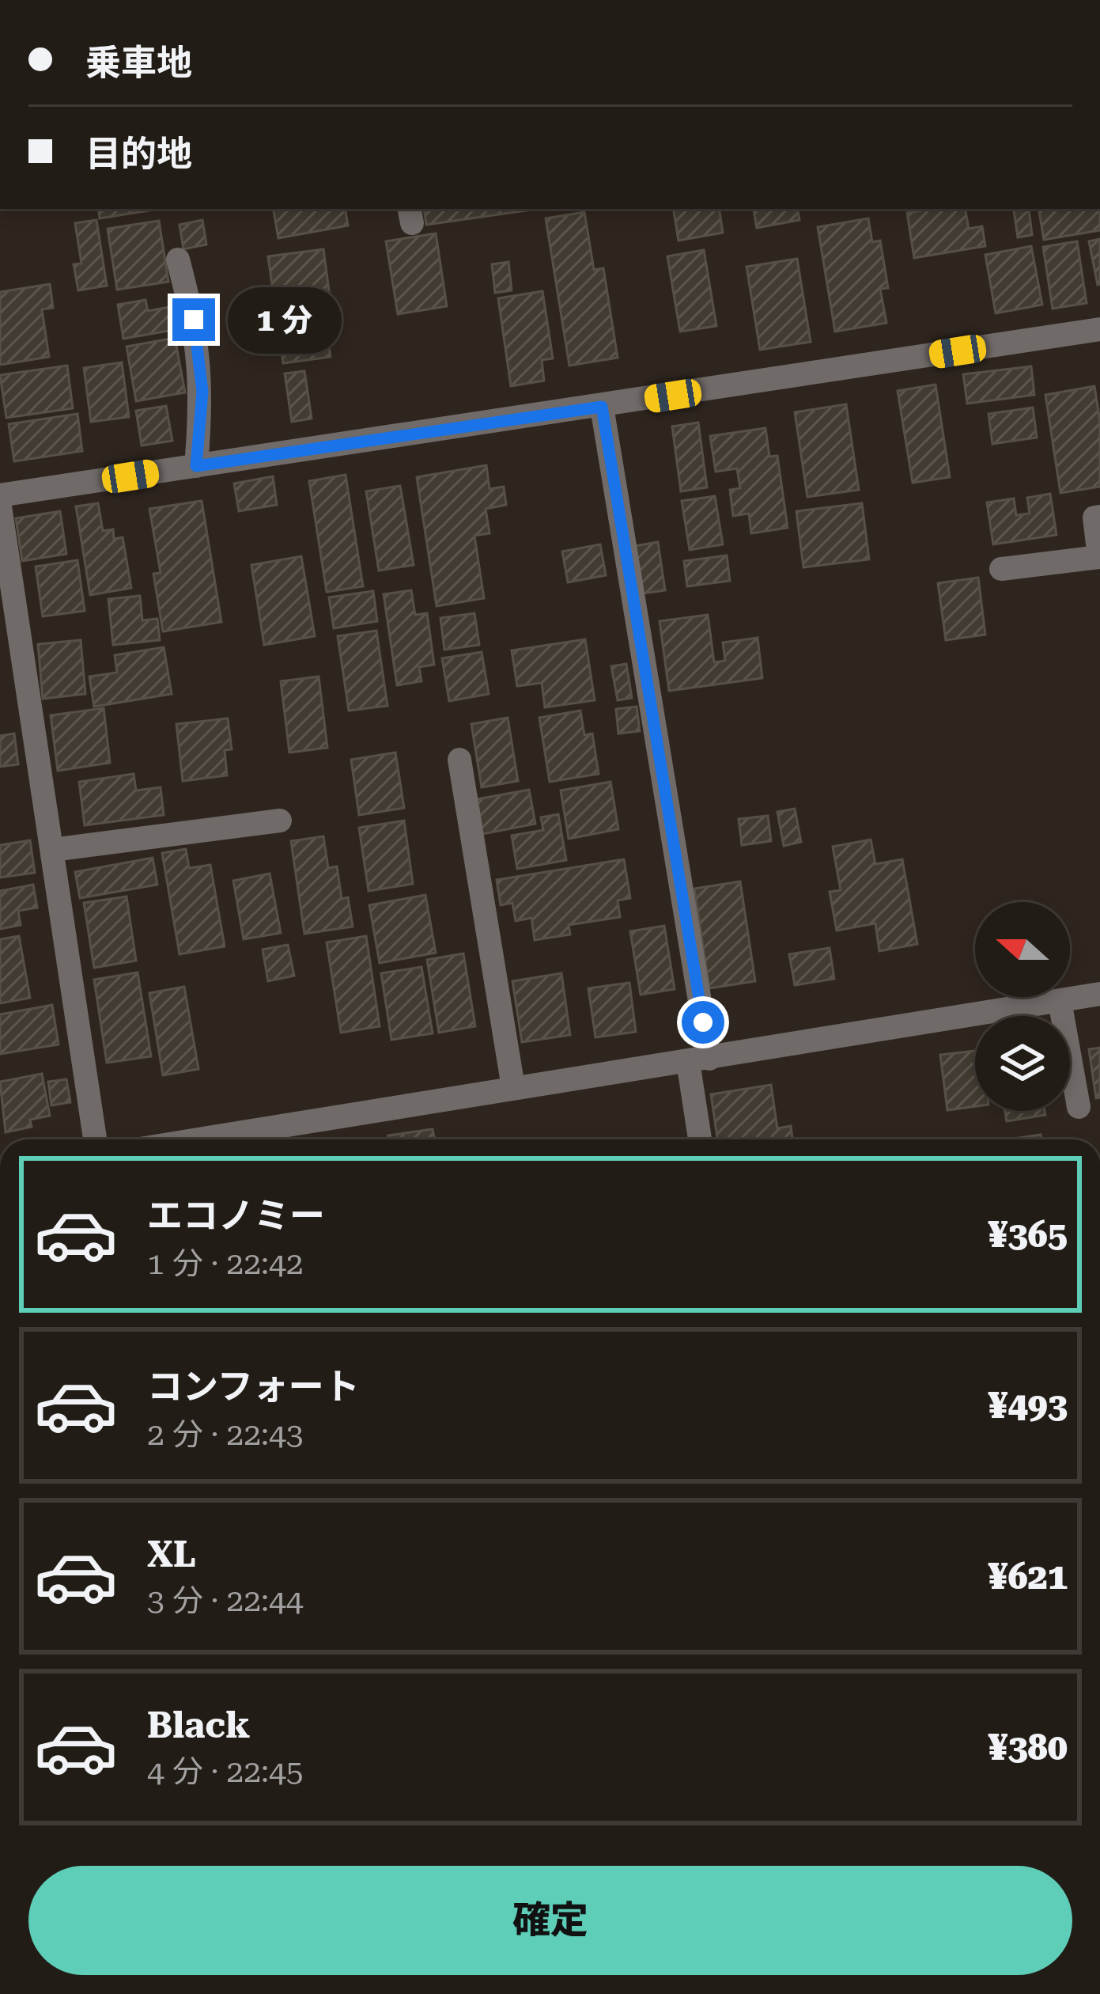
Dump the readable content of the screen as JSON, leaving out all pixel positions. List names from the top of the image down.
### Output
{
  "north": "left",
  "page": {
    "banner": ["乗車地", "目的地"],
    "bubble": "1 分",
    "list": [
      {
        "name": "エコノミー",
        "note": "1 分 · 22:42",
        "value": "¥365"
      },
      {
        "name": "コンフォート",
        "note": "2 分 · 22:43",
        "value": "¥493"
      },
      {
        "name": "XL",
        "note": "3 分 · 22:44",
        "value": "¥621"
      },
      {
        "name": "Black",
        "note": "4 分 · 22:45",
        "value": "¥380"
      }
    ],
    "buttons": "確定"
  }
}
